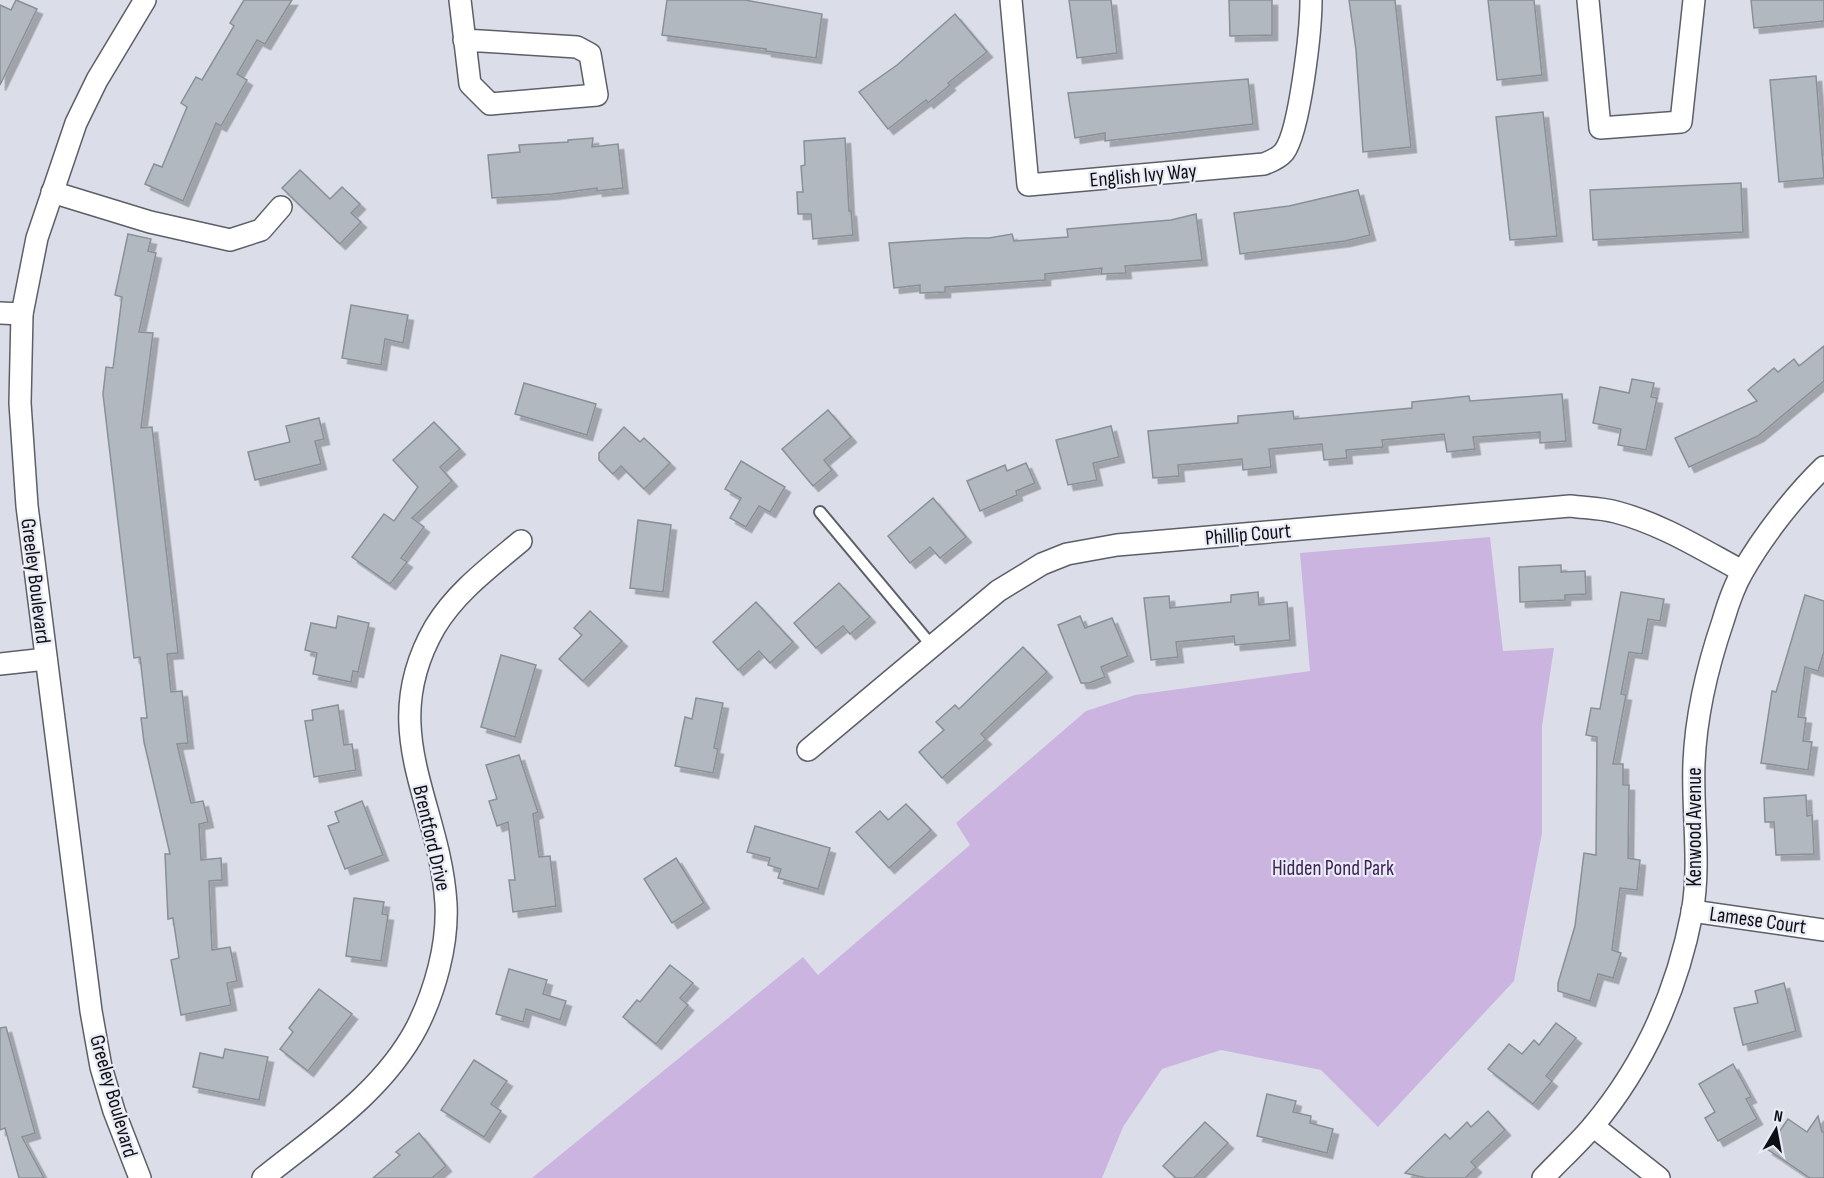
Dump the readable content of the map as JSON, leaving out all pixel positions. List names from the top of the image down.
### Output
{
  "streets": {
    "street": [
      "English Ivy Way",
      "Phillip Court",
      "Greeley Boulevard",
      "Kenwood Avenue",
      "Brentford Drive",
      "Lamese Court"
    ]
  },
  "crossings": [
    ["Phillip Court", "Kenwood Avenue"],
    ["Kenwood Avenue", "Lamese Court"]
  ],
  "parks": ["Hidden Pond Park"],
  "north": "top"
}
